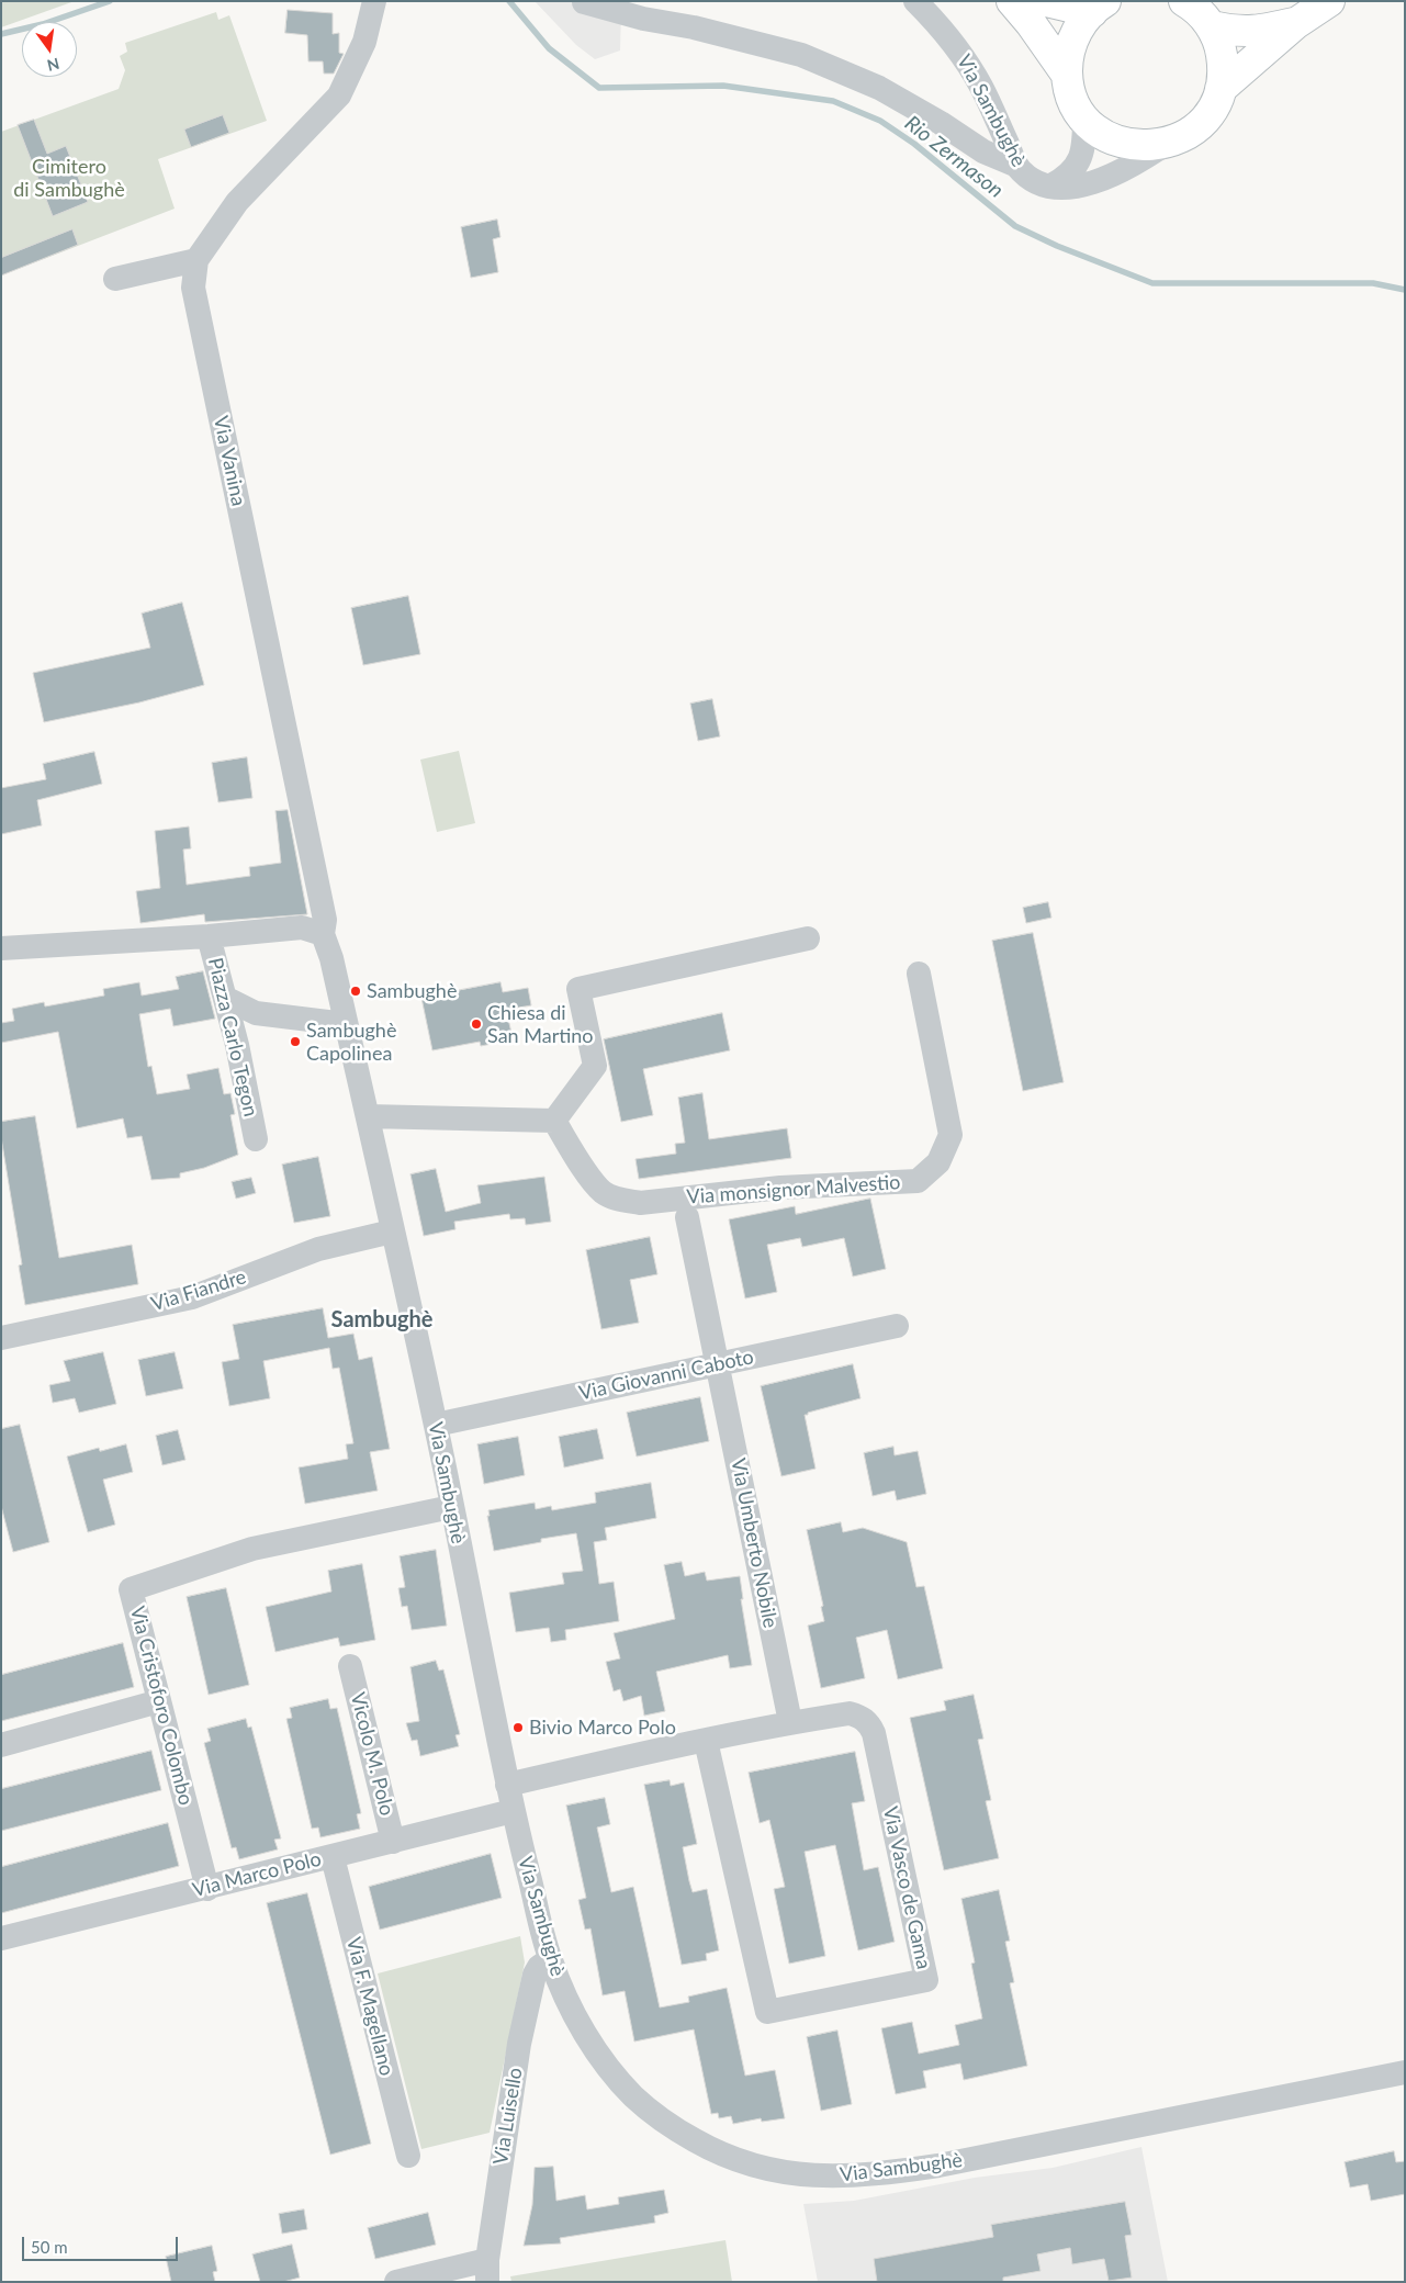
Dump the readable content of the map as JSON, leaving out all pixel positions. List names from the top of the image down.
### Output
{
  "streets": {
    "street": [
      "Via Sambughè",
      "Via Vanina",
      "Piazza Carlo Tegon",
      "Via monsignor Malvestio",
      "Via Fiandre",
      "Via Giovanni Caboto",
      "Via Umberto Nobile",
      "Via Cristoforo Colombo",
      "Vicolo M. Polo",
      "Via Marco Polo",
      "Via Vasco de Gama",
      "Via F. Magellano",
      "Via Luisello"
    ]
  },
  "crossings": [
    ["Via Sambughè", "Via Vanina"],
    ["Via Sambughè", "Piazza Carlo Tegon"],
    ["Via Sambughè", "Via Fiandre"],
    ["Via Sambughè", "Via Giovanni Caboto"],
    ["Via Sambughè", "Via Cristoforo Colombo"],
    ["Via Sambughè", "Via Marco Polo"],
    ["Via Sambughè", "Via Vasco de Gama"],
    ["Via Sambughè", "Via Luisello"],
    ["Via Vanina", "Piazza Carlo Tegon"],
    ["Via Giovanni Caboto", "Via Umberto Nobile"],
    ["Via Umberto Nobile", "Via Vasco de Gama"],
    ["Via Cristoforo Colombo", "Via Marco Polo"],
    ["Vicolo M. Polo", "Via Marco Polo"],
    ["Via Marco Polo", "Via F. Magellano"]
  ],
  "districts": ["Sambughè"],
  "water": ["Rio Zermason"],
  "parks": ["Cimitero di Sambughè"],
  "places": [
    "Sambughè",
    "Chiesa di San Martino",
    "Sambughè Capolinea",
    "Bivio Marco Polo"
  ],
  "scale_bar": "50 m",
  "north": "bottom"
}
